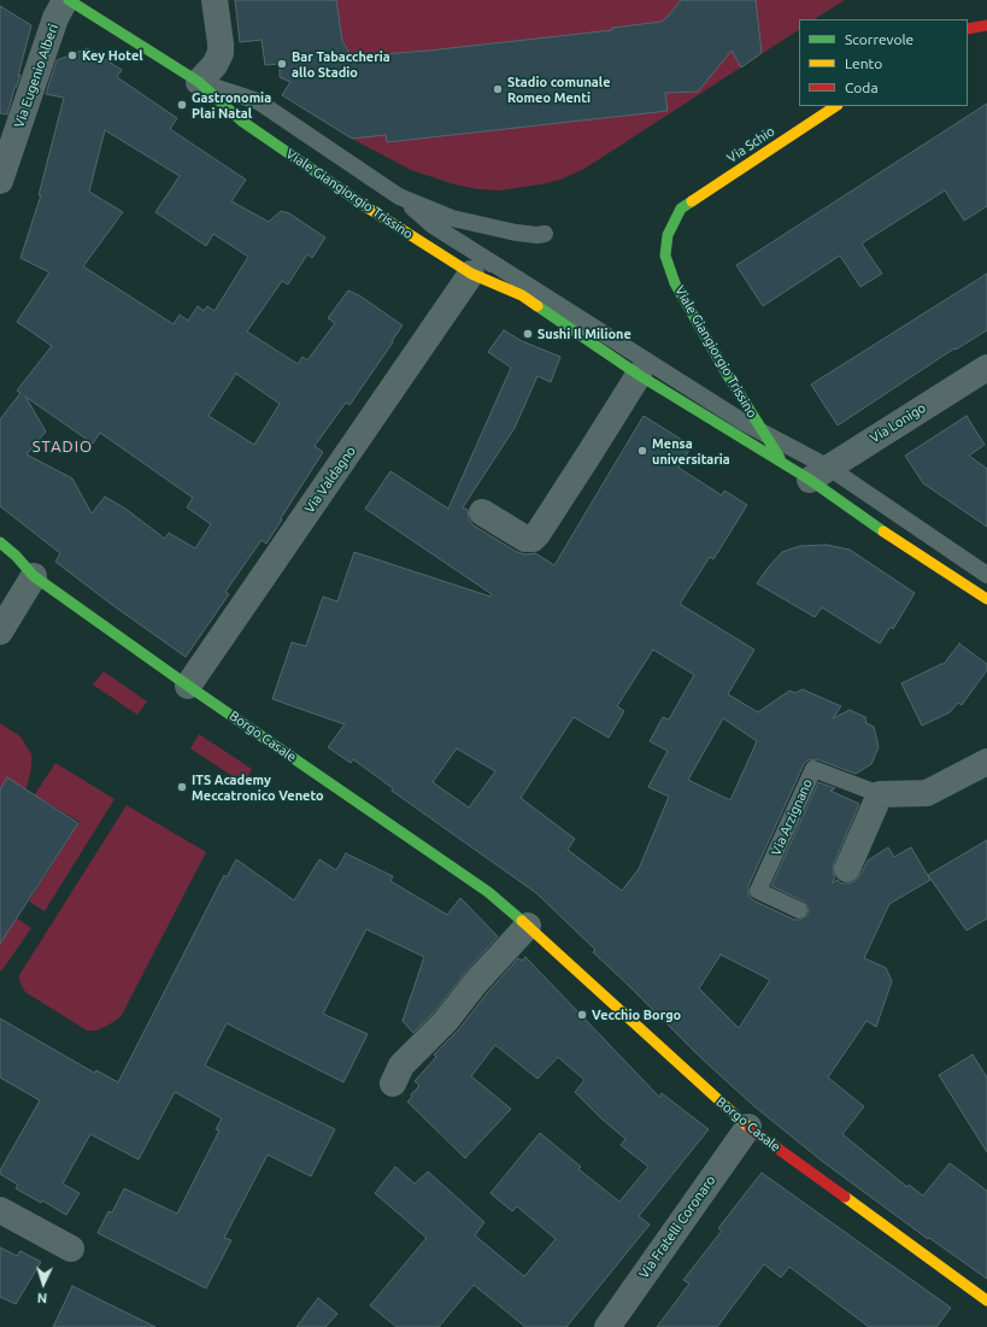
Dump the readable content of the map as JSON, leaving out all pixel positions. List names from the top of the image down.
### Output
{
  "streets": {
    "street": [
      "Via Eugenio Alberi",
      "Via Schio",
      "Viale Giangiorgio Trissino",
      "Via Lonigo",
      "Via Valdagno",
      "Borgo Casale",
      "Via Arzignano",
      "Via Fratelli Coronaro"
    ]
  },
  "crossings": [
    ["Via Schio", "Viale Giangiorgio Trissino"],
    ["Viale Giangiorgio Trissino", "Via Lonigo"],
    ["Viale Giangiorgio Trissino", "Via Valdagno"],
    ["Via Valdagno", "Borgo Casale"],
    ["Borgo Casale", "Via Fratelli Coronaro"]
  ],
  "districts": ["STADIO"],
  "places": [
    "Key Hotel",
    "Bar Tabaccheria allo Stadio",
    "Stadio comunale Romeo Menti",
    "Gastronomia Plai Natal",
    "Sushi Il Milione",
    "Mensa universitaria",
    "ITS Academy Meccatronico Veneto",
    "Vecchio Borgo"
  ],
  "legend": ["Scorrevole", "Lento", "Coda"],
  "north": "bottom"
}
